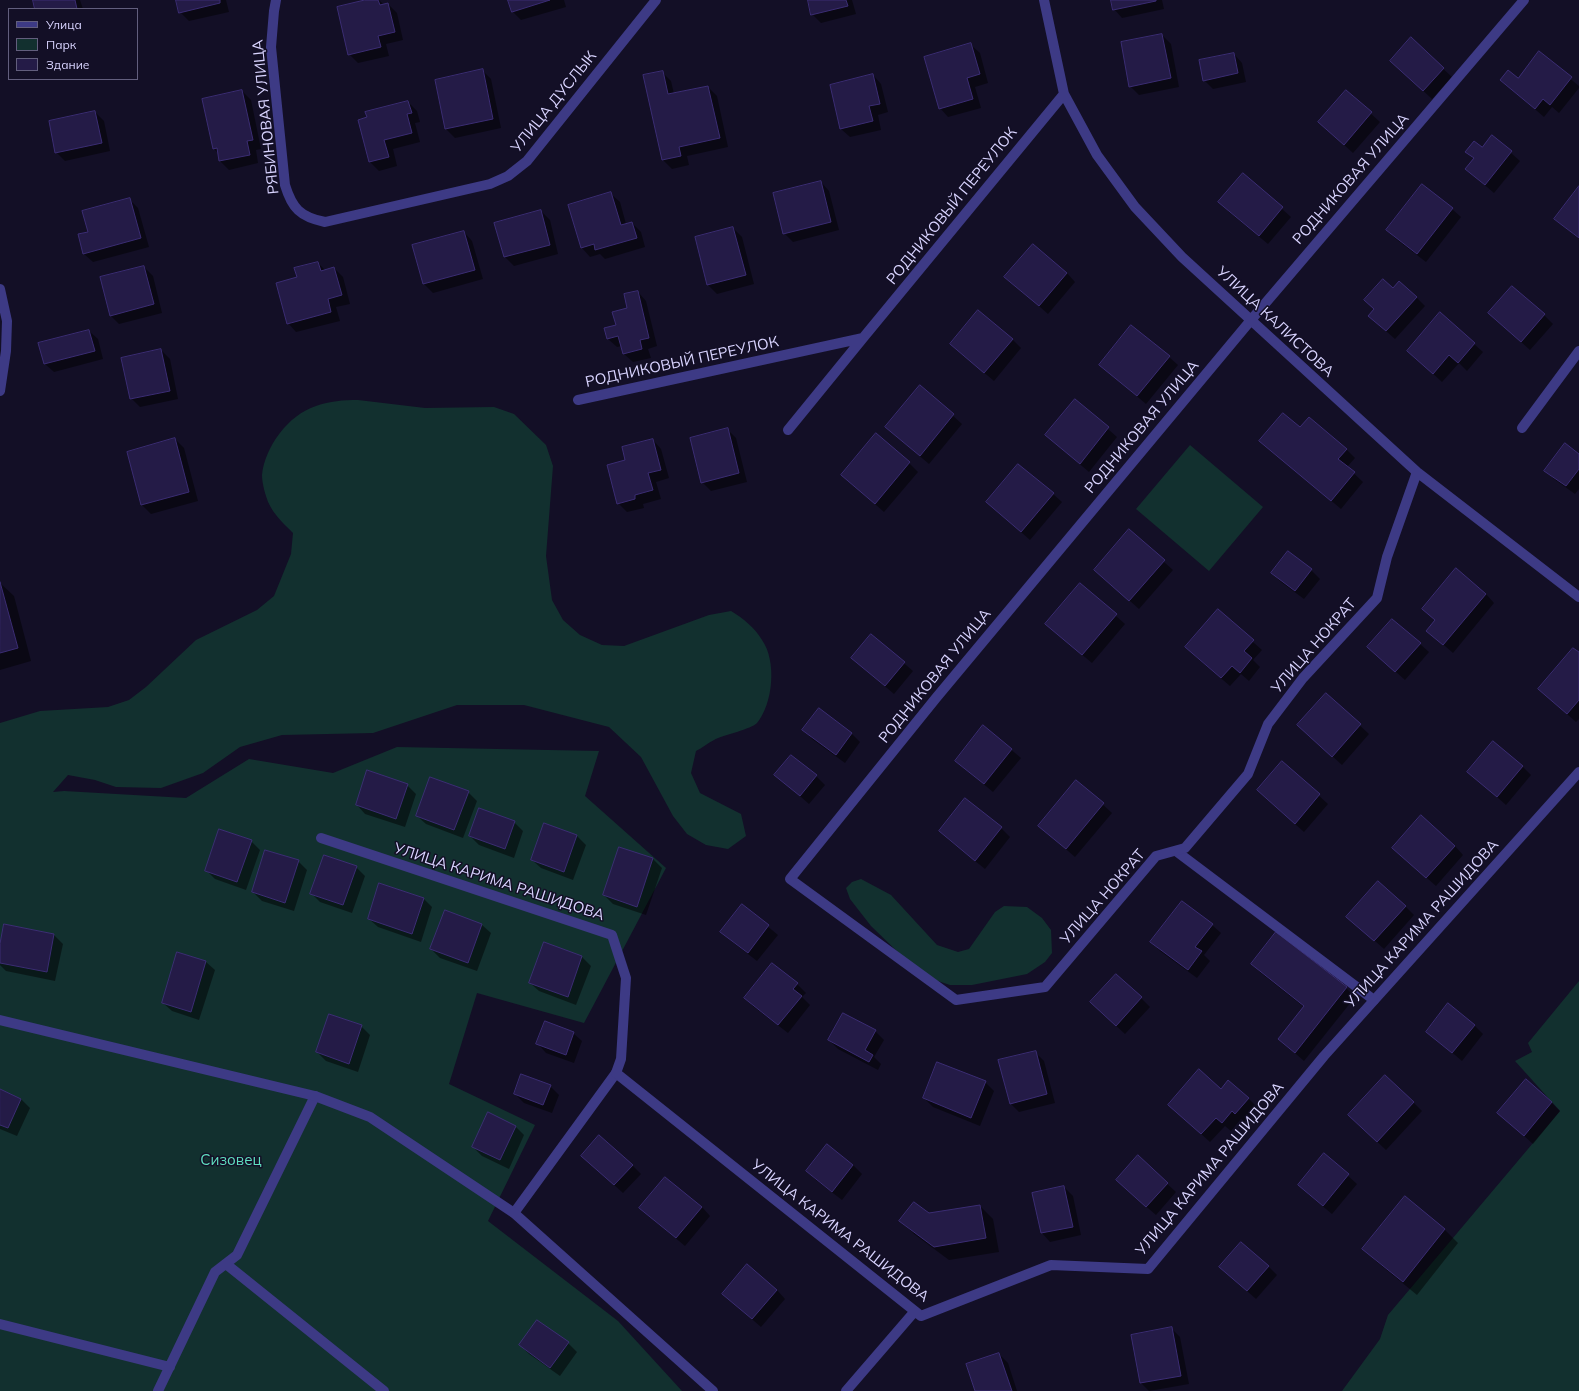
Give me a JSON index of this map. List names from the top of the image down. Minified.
{"streets":{"street":["УЛИЦА ДУСЛЫК","РЯБИНОВАЯ УЛИЦА","РОДНИКОВАЯ УЛИЦА","РОДНИКОВЫЙ ПЕРЕУЛОК","УЛИЦА КАЛИСТОВА","УЛИЦА НОКРАТ","УЛИЦА КАРИМА РАШИДОВА"]},"crossings":[["УЛИЦА ДУСЛЫК","РЯБИНОВАЯ УЛИЦА"],["РОДНИКОВАЯ УЛИЦА","УЛИЦА КАЛИСТОВА"],["РОДНИКОВАЯ УЛИЦА","УЛИЦА НОКРАТ"],["РОДНИКОВЫЙ ПЕРЕУЛОК","УЛИЦА КАЛИСТОВА"],["УЛИЦА КАЛИСТОВА","УЛИЦА НОКРАТ"]],"parks":["Сизовец"],"legend":["Улица","Парк","Здание"]}
